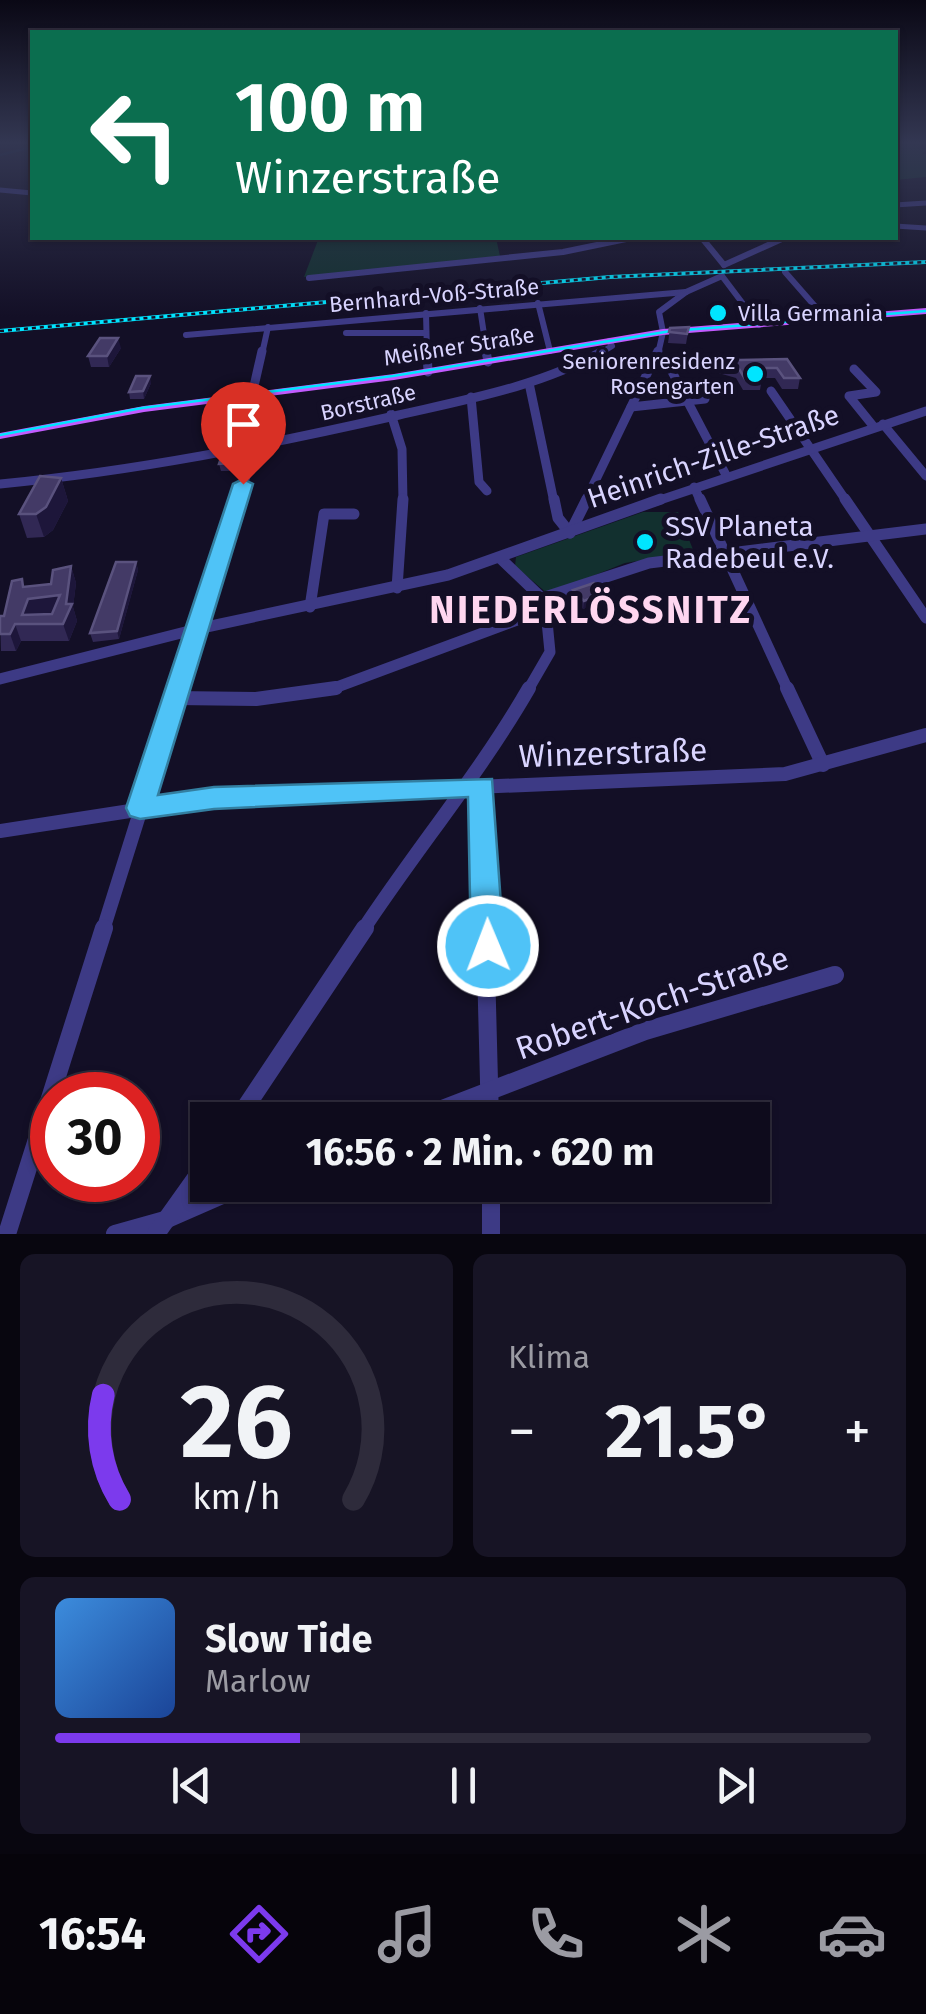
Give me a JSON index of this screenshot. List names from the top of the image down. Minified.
{"streets":{"main road":["Meißner Straße"],"street":["Bernhard-Voß-Straße","Borstraße","Heinrich-Zille-Straße","Winzerstraße","Robert-Koch-Straße"]},"crossings":[["Meißner Straße","Borstraße"]],"districts":["NIEDERLÖSSNITZ"],"places":["Villa Germania","Seniorenresidenz Rosengarten","SSV Planeta Radebeul e.V."],"page":{"turn":["100 m","Winzerstraße"],"limit":"30","trip":"16:56 · 2 Min. · 620 m","tile":"Klima","heat":["−","21.5°","+"],"song":["Slow Tide","Marlow"],"tabs":"16:54","gauge":["26","km/h"]}}
